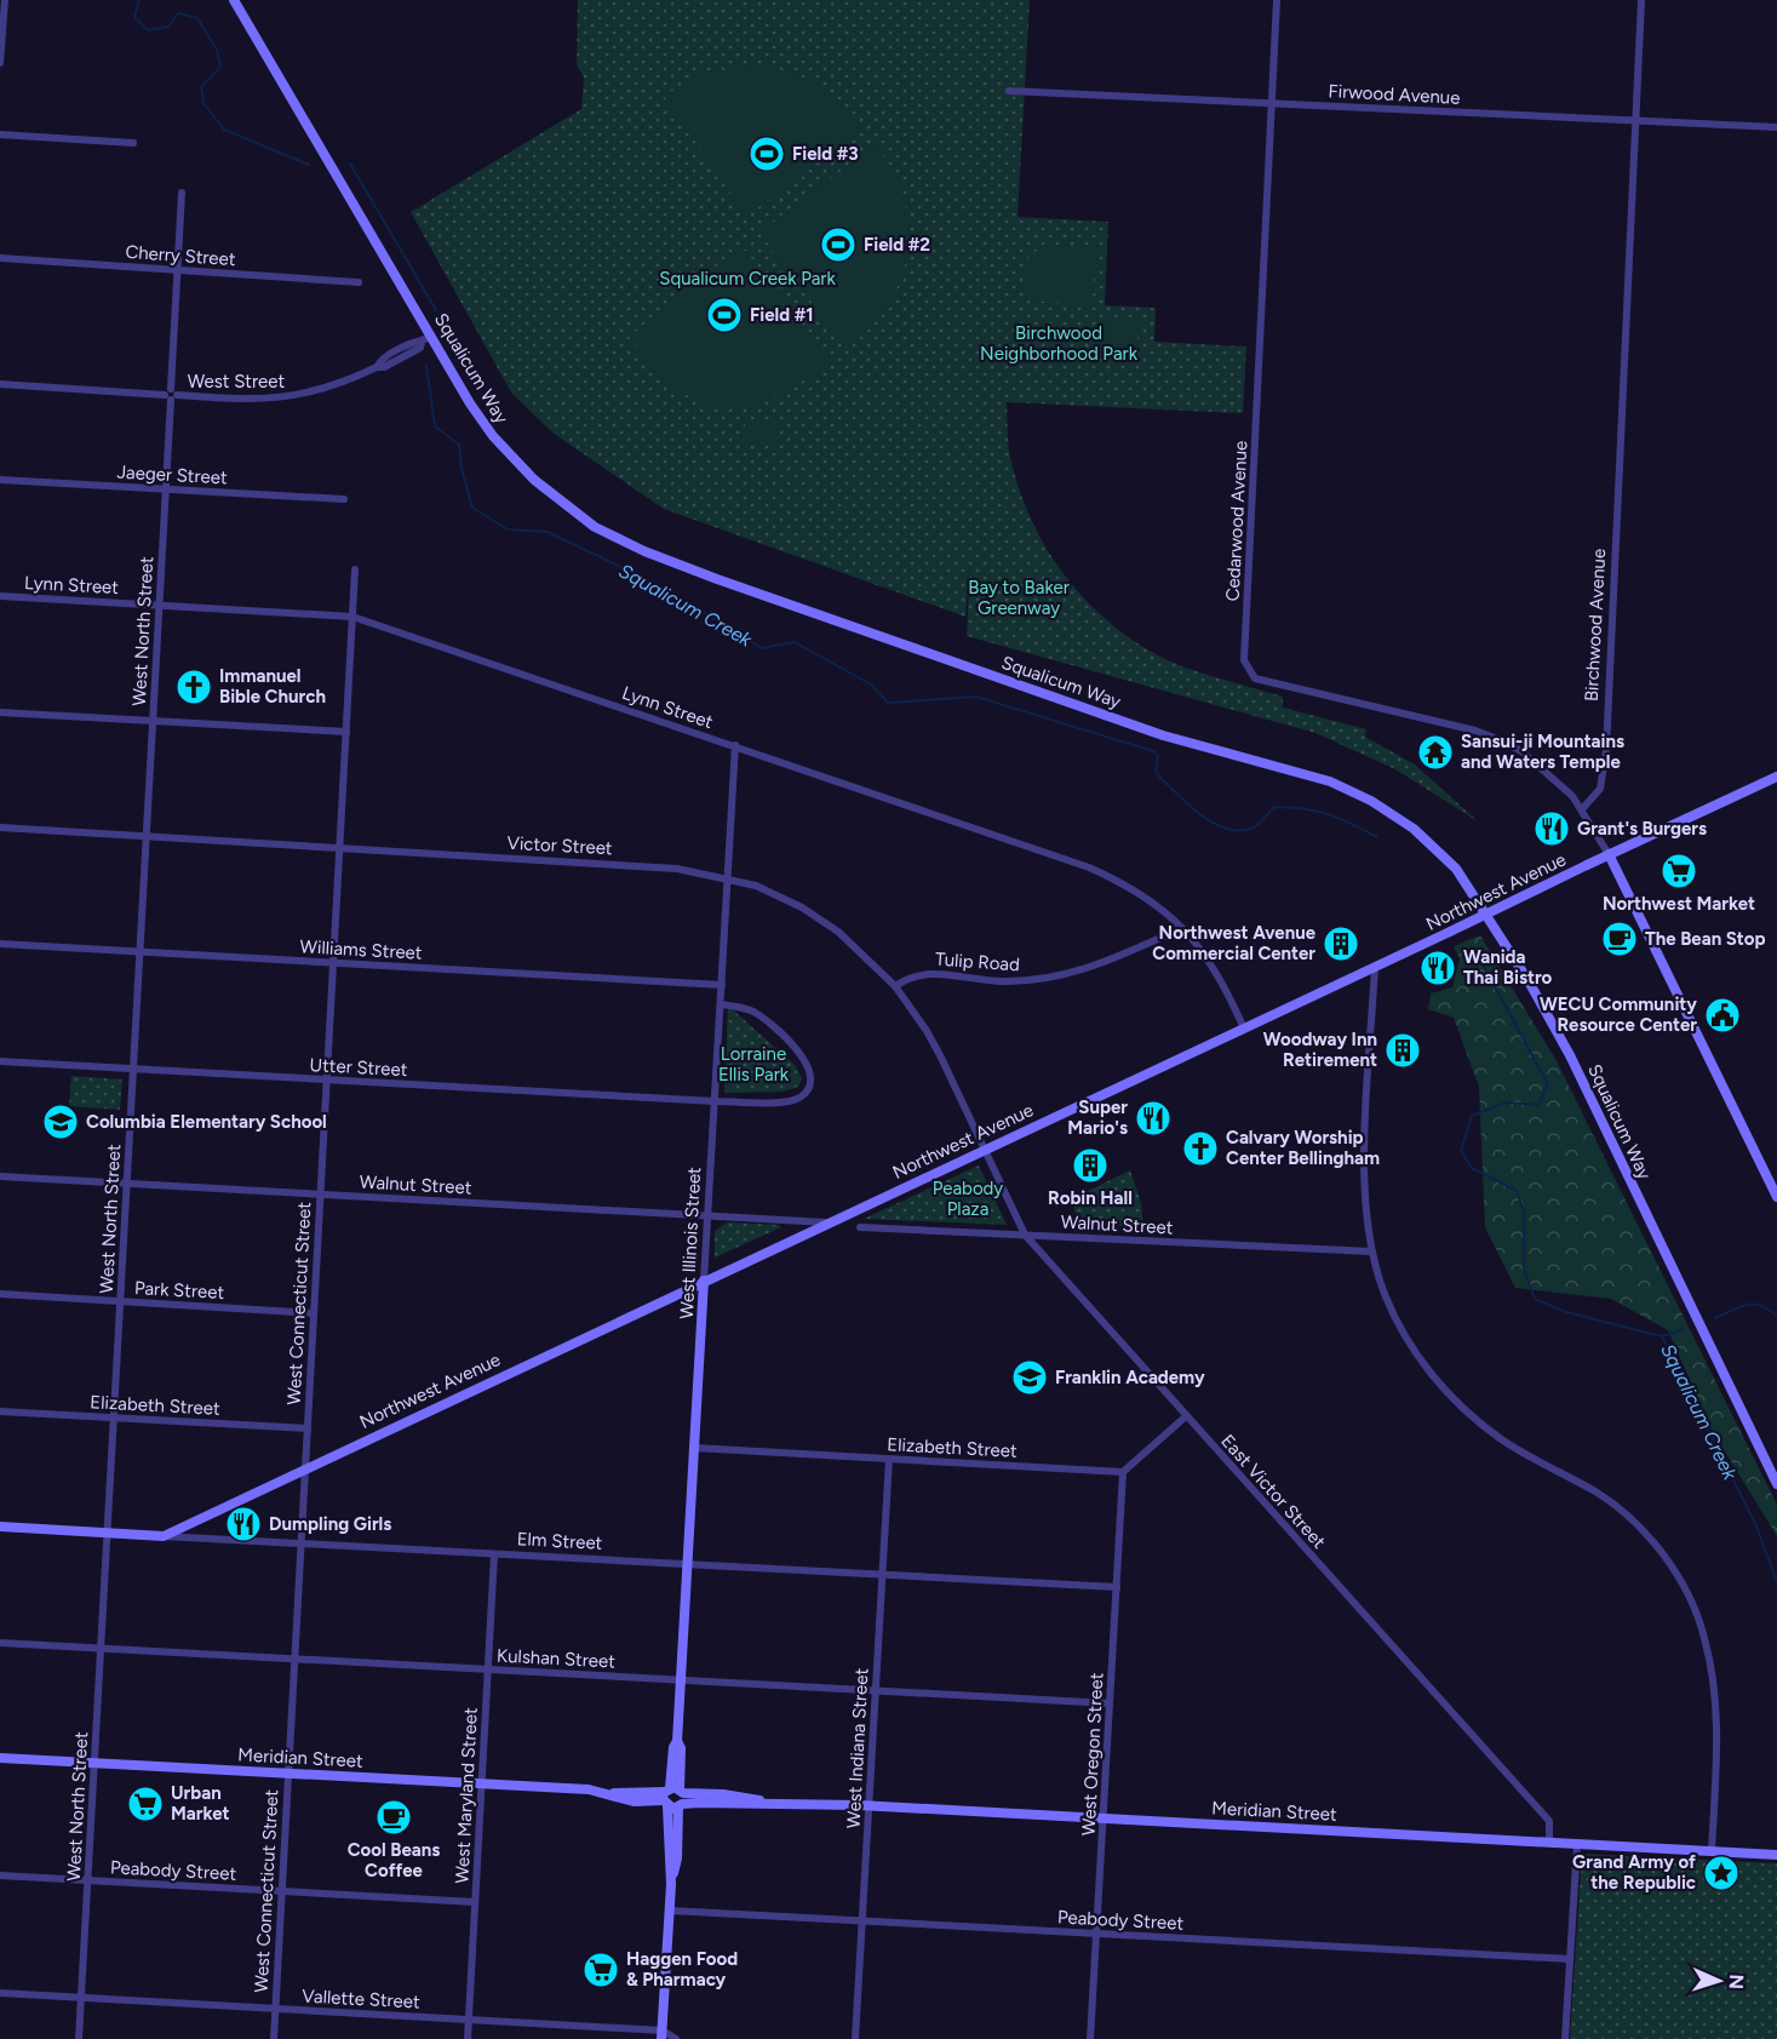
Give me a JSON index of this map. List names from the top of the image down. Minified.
{"streets":{"street":["Firwood Avenue","Cherry Street","Squalicum Way","West Street","Jaeger Street","Cedarwood Avenue","Lynn Street","Birchwood Avenue","West North Street","Victor Street","Northwest Avenue","Williams Street","Tulip Road","Utter Street","Walnut Street","West Illinois Street","Park Street","West Connecticut Street","Elizabeth Street","East Victor Street","Elm Street","Kulshan Street","West Indiana Street","West Oregon Street","Meridian Street","West Maryland Street","Peabody Street","Vallette Street"]},"crossings":[["Firwood Avenue","Cedarwood Avenue"],["Firwood Avenue","Birchwood Avenue"],["Cherry Street","West North Street"],["Squalicum Way","West Street"],["West Street","West North Street"],["Jaeger Street","West North Street"],["Cedarwood Avenue","Birchwood Avenue"],["Lynn Street","West North Street"],["Lynn Street","Northwest Avenue"],["Lynn Street","Tulip Road"],["Lynn Street","West Illinois Street"],["Lynn Street","West Connecticut Street"],["West North Street","Victor Street"],["West North Street","Williams Street"],["West North Street","Utter Street"],["West North Street","Walnut Street"],["West North Street","Park Street"],["West North Street","Elizabeth Street"],["West North Street","Elm Street"],["West North Street","Kulshan Street"],["West North Street","Meridian Street"],["West North Street","Peabody Street"],["West North Street","Vallette Street"],["Victor Street","Northwest Avenue"],["Victor Street","Tulip Road"],["Victor Street","West Illinois Street"],["Victor Street","West Connecticut Street"],["Victor Street","East Victor Street"],["Northwest Avenue","Walnut Street"],["Northwest Avenue","West Illinois Street"],["Northwest Avenue","West Connecticut Street"],["Northwest Avenue","East Victor Street"],["Northwest Avenue","Elm Street"],["Williams Street","West Illinois Street"],["Williams Street","West Connecticut Street"],["Utter Street","West Illinois Street"],["Utter Street","West Connecticut Street"],["Walnut Street","West Illinois Street"],["Walnut Street","West Connecticut Street"],["Walnut Street","East Victor Street"],["West Illinois Street","Elizabeth Street"],["West Illinois Street","Elm Street"],["West Illinois Street","Kulshan Street"],["West Illinois Street","Meridian Street"],["West Illinois Street","Peabody Street"],["West Illinois Street","Vallette Street"],["Park Street","West Connecticut Street"],["West Connecticut Street","Elizabeth Street"],["West Connecticut Street","Elm Street"],["West Connecticut Street","Kulshan Street"],["West Connecticut Street","Meridian Street"],["West Connecticut Street","Peabody Street"],["West Connecticut Street","Vallette Street"],["Elizabeth Street","West Indiana Street"],["Elizabeth Street","West Oregon Street"],["East Victor Street","Meridian Street"],["Elm Street","West Indiana Street"],["Elm Street","West Oregon Street"],["Elm Street","West Maryland Street"],["Kulshan Street","West Indiana Street"],["Kulshan Street","West Oregon Street"],["Kulshan Street","West Maryland Street"],["West Indiana Street","Meridian Street"],["West Indiana Street","Peabody Street"],["West Oregon Street","Meridian Street"],["West Oregon Street","Peabody Street"],["Meridian Street","West Maryland Street"],["West Maryland Street","Peabody Street"],["West Maryland Street","Vallette Street"]],"water":["Squalicum Creek"],"parks":["Squalicum Creek Park","Birchwood Neighborhood Park","Bay to Baker Greenway","Lorraine Ellis Park","Peabody Plaza"],"places":{"sports":["Field #3","Field #2","Field #1"],"church":["Immanuel Bible Church","Calvary Worship Center Bellingham"],"temple":["Sansui-ji Mountains and Waters Temple"],"restaurant":["Grant's Burgers","Wanida Thai Bistro","Super Mario's","Dumpling Girls"],"supermarket":["Northwest Market","Urban Market","Haggen Food & Pharmacy"],"cafe":["The Bean Stop","Cool Beans Coffee"],"building":["Northwest Avenue Commercial Center","Woodway Inn Retirement","Robin Hall"],"public building":["WECU Community Resource Center"],"school or university":["Columbia Elementary School","Franklin Academy"],"place":["Grand Army of the Republic"]},"north":"right"}
